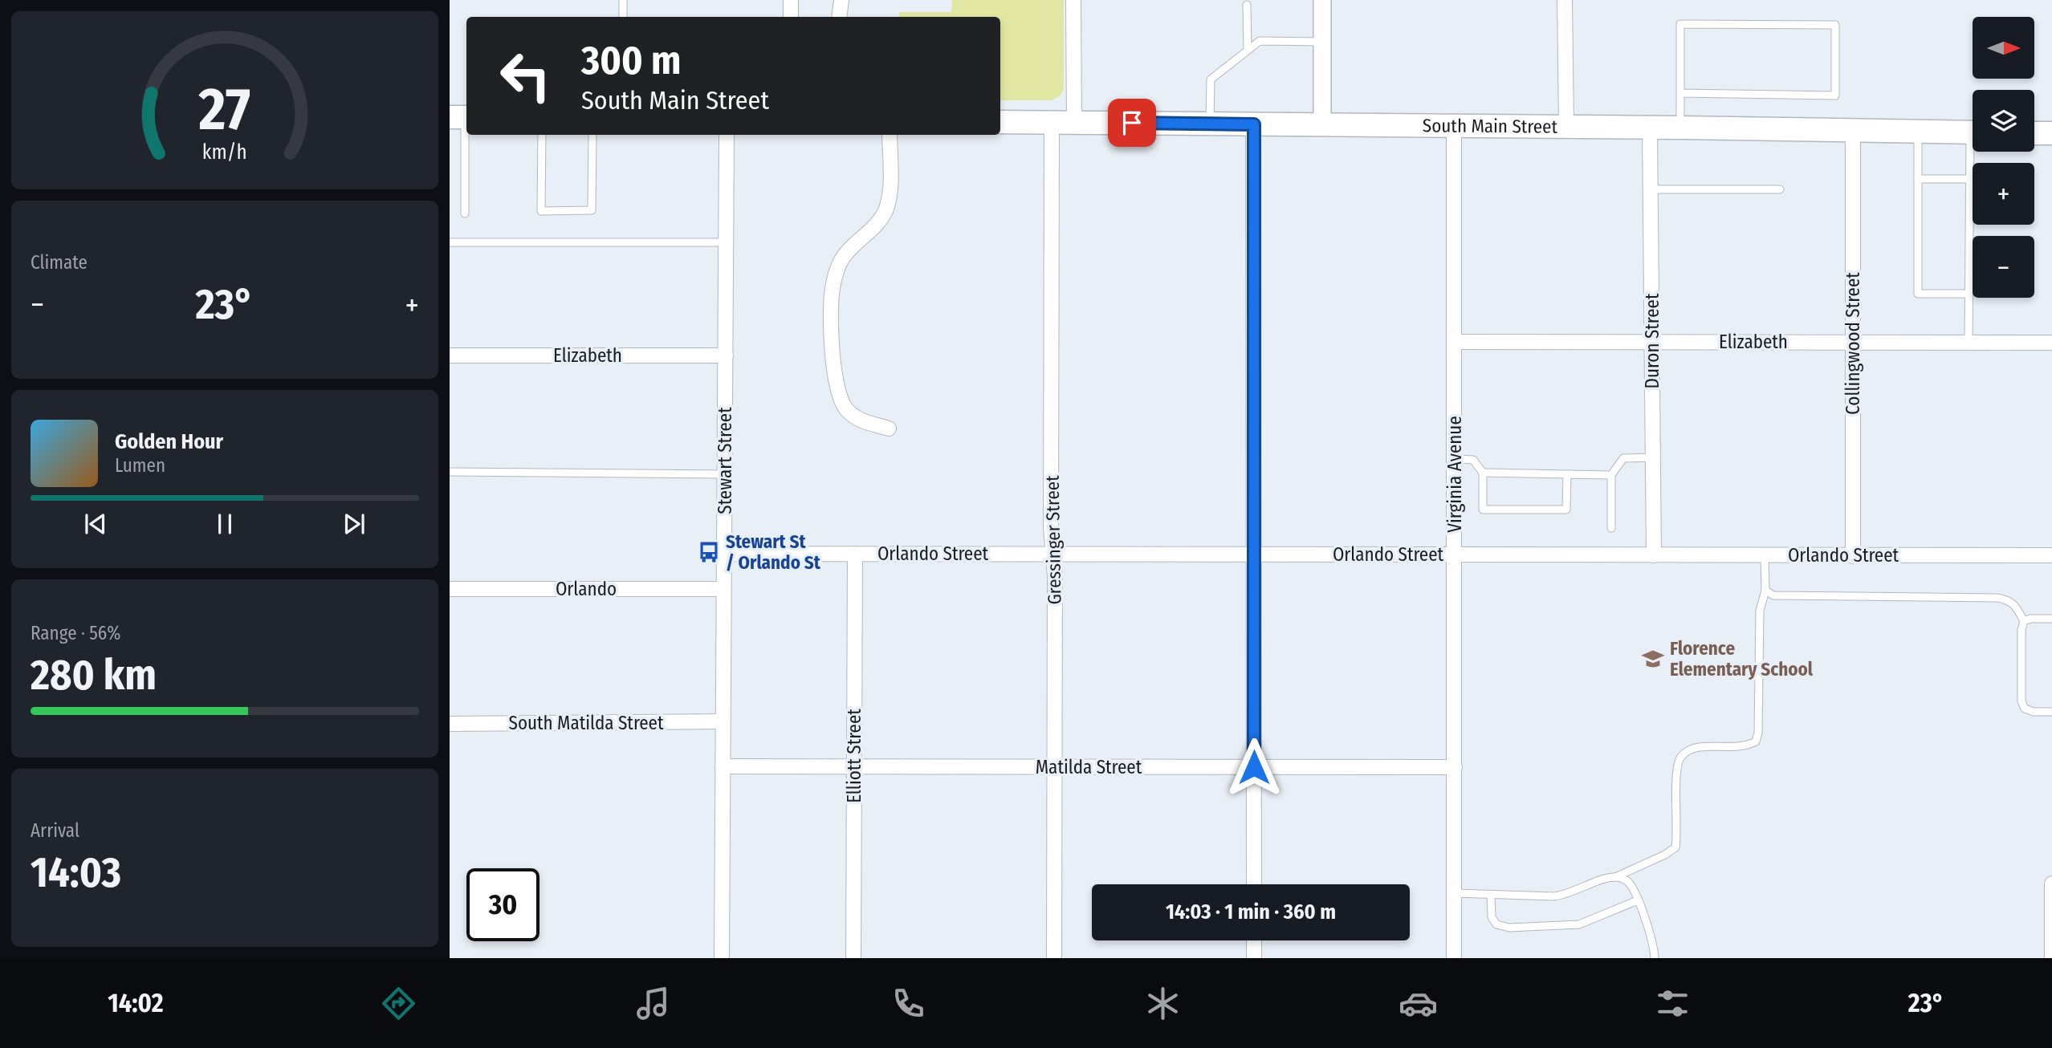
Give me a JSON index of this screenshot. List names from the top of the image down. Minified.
{"streets":{"main road":["South Main Street"],"street":["Duron Street","Elizabeth","Collingwood Street","Stewart Street","Virginia Avenue","Gressinger Street","Orlando Street","Orlando","South Matilda Street","Elliott Street","Matilda Street"]},"crossings":[["South Main Street","Duron Street"],["South Main Street","Collingwood Street"],["South Main Street","Virginia Avenue"],["South Main Street","Gressinger Street"],["Duron Street","Elizabeth"],["Duron Street","Orlando Street"],["Elizabeth","Collingwood Street"],["Elizabeth","Stewart Street"],["Elizabeth","Virginia Avenue"],["Collingwood Street","Orlando Street"],["Stewart Street","Orlando Street"],["Stewart Street","Orlando"],["Stewart Street","South Matilda Street"],["Stewart Street","Matilda Street"],["Virginia Avenue","Orlando Street"],["Virginia Avenue","Matilda Street"],["Gressinger Street","Orlando Street"],["Gressinger Street","Matilda Street"],["Orlando Street","Elliott Street"],["Elliott Street","Matilda Street"]],"places":{"bus stop":["Stewart St / Orlando St"],"school or university":["Florence Elementary School"]},"north":"right","page":{"map_buttons":["+","−"],"turn":["300 m","South Main Street"],"tile":["Climate",["Range · 56%","280 km"],["Arrival","14:03"]],"heat":["−","23°","+"],"song":["Golden Hour","Lumen"],"limit":"30","trip":"14:03 · 1 min · 360 m","tabs":["14:02","23°"],"gauge":["27","km/h"]}}
